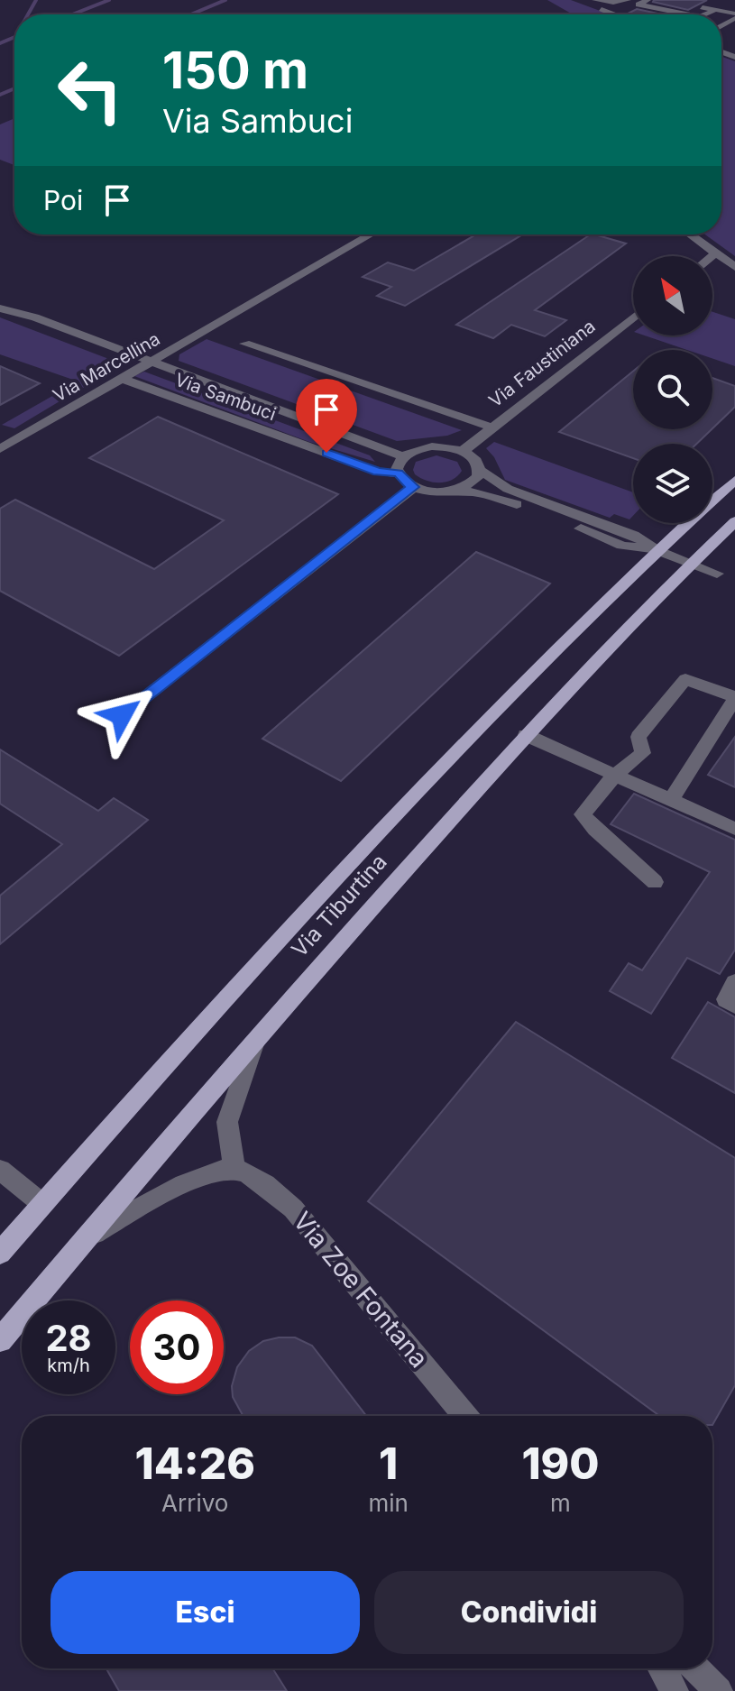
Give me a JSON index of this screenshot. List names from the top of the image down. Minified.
{"streets":{"main road":["Via Tiburtina"],"street":["Via Faustiniana","Via Marcellina","Via Sambuci","Via Zoe Fontana"]},"crossings":[["Via Marcellina","Via Sambuci"]],"north":"top left","page":{"turn":["150 m","Via Sambuci"],"then":"Poi","speed":"28 km/h","limit":"30","eta":["14:26","Arrivo","1","min","190","m"],"buttons":["Esci","Condividi"]}}
